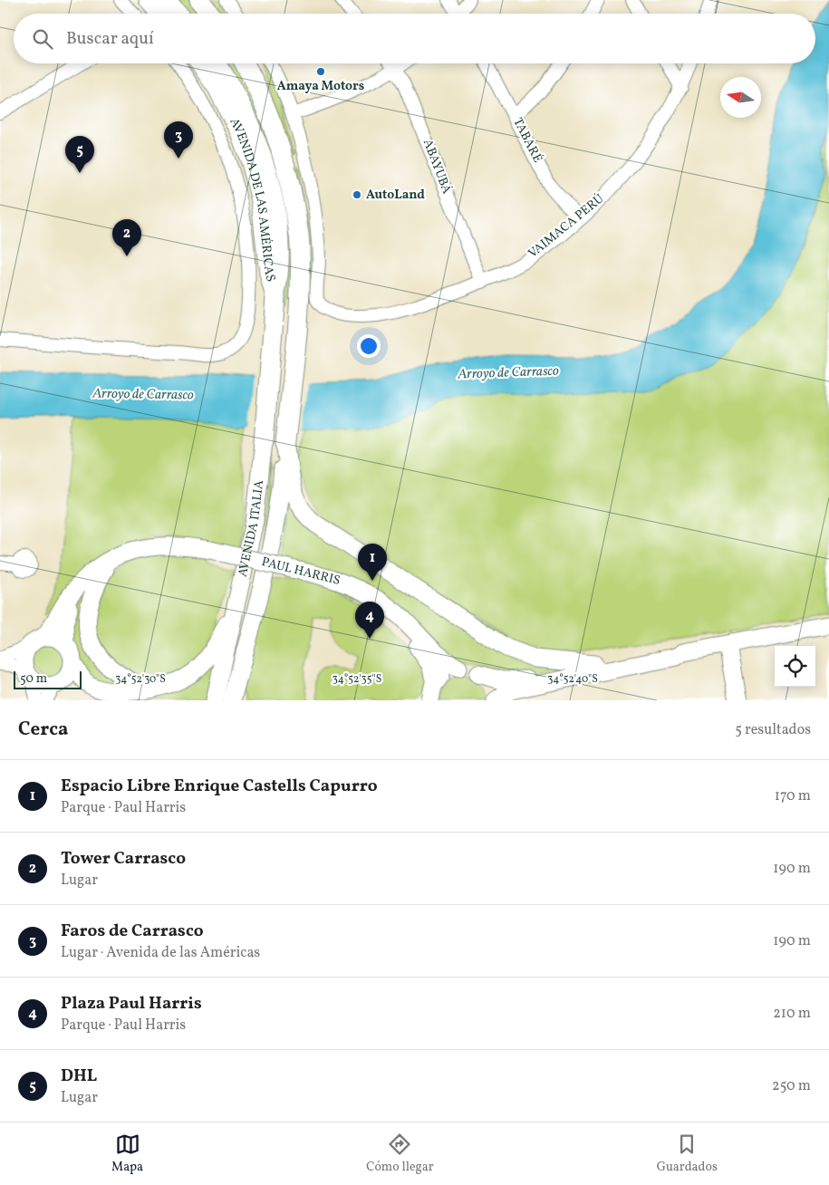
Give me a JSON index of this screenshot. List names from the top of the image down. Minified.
{"streets":{"highway":["AVENIDA DE LAS AMÉRICAS","AVENIDA ITALIA"],"main road":["PAUL HARRIS"],"street":["TABARÉ","ABAYUBÁ","VAIMACA PERÚ"]},"crossings":[["TABARÉ","VAIMACA PERÚ"],["ABAYUBÁ","VAIMACA PERÚ"],["AVENIDA DE LAS AMÉRICAS","AVENIDA ITALIA"]],"water":["Arroyo de Carrasco"],"places":["Amaya Motors","AutoLand"],"scale_bar":"50 m","north":"left","page":{"search":"Buscar aquí","pins":["3","5","2","1","4"],"scale":"50 m","heading":["Cerca","5 resultados"],"list":[{"mark":"1","name":"Espacio Libre Enrique Castells Capurro","note":"Parque · Paul Harris","value":"170 m"},{"mark":"2","name":"Tower Carrasco","note":"Lugar","value":"190 m"},{"mark":"3","name":"Faros de Carrasco","note":"Lugar · Avenida de las Américas","value":"190 m"},{"mark":"4","name":"Plaza Paul Harris","note":"Parque · Paul Harris","value":"210 m"},{"mark":"5","name":"DHL","note":"Lugar","value":"250 m"}],"nav":["Mapa","Cómo llegar","Guardados"]},"coordinates":["34°52'30\"S","34°52'35\"S","34°52'40\"S"]}
